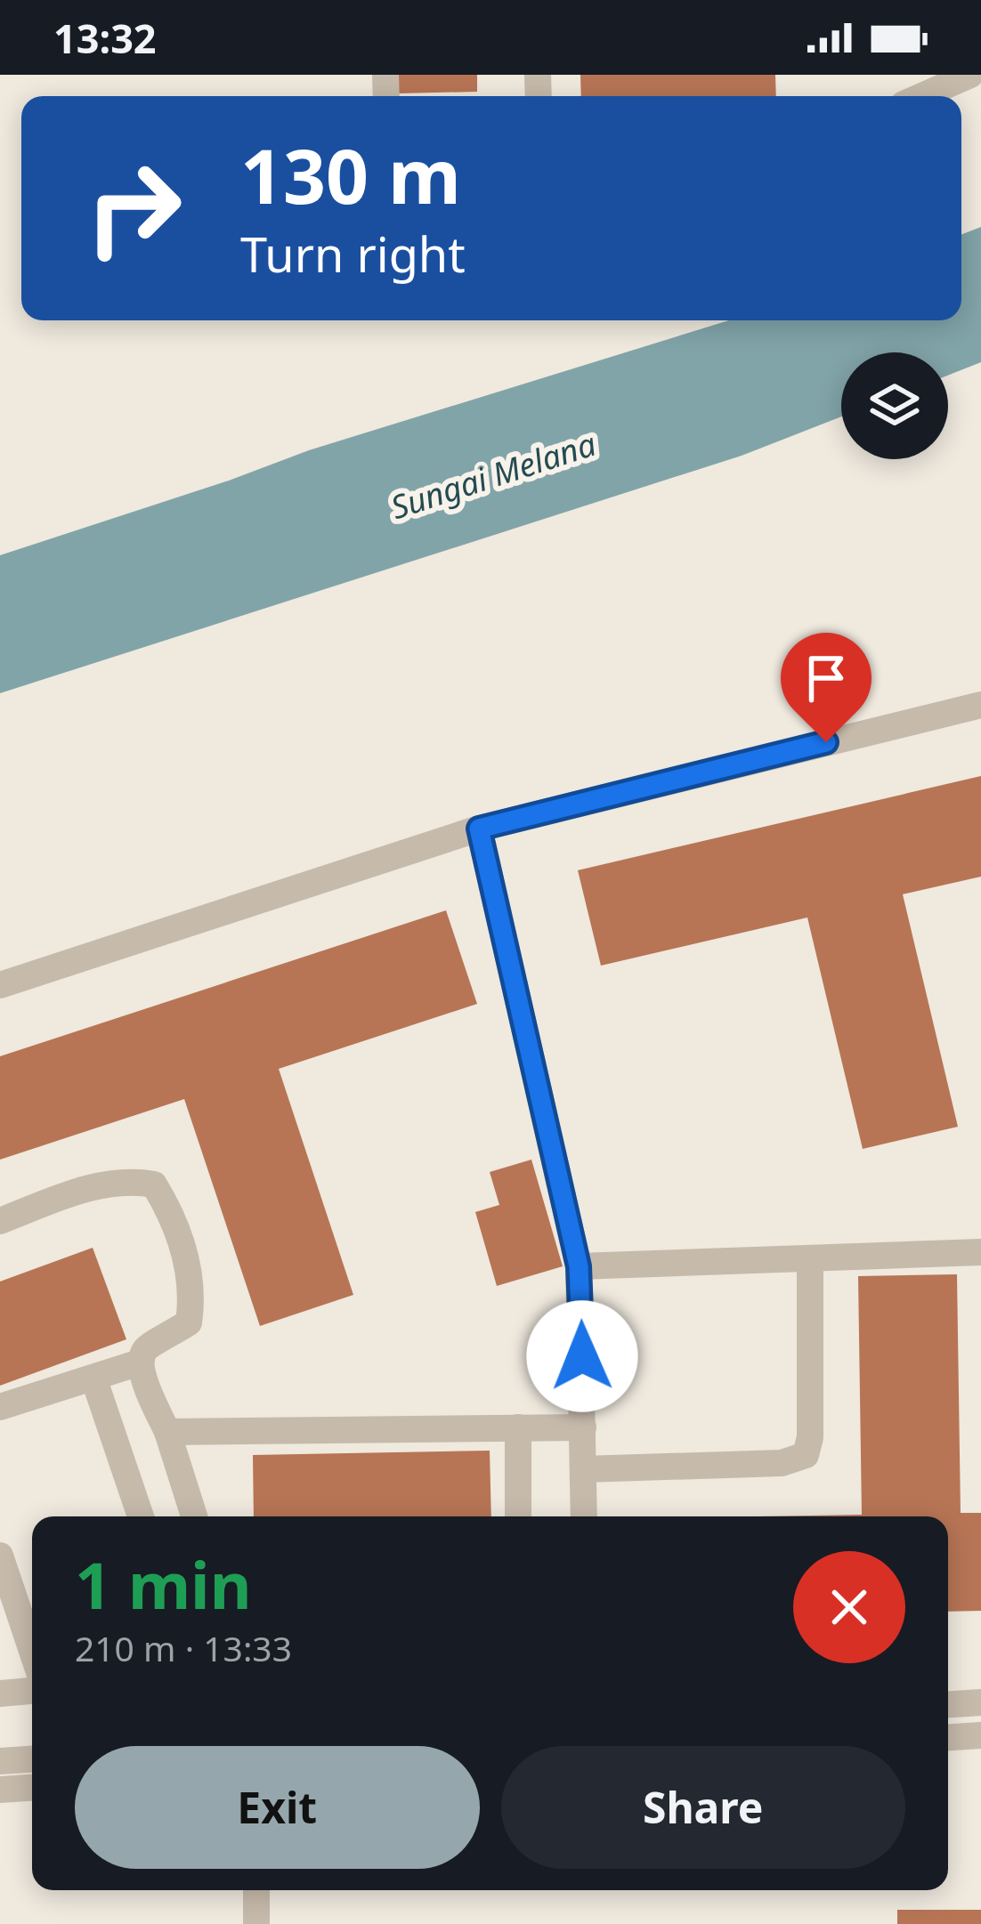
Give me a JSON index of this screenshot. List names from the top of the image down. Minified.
{"water":["Sungai Melana"],"page":{"status":"13:32","turn":["130 m","Turn right"],"heading":["1 min","210 m · 13:33"],"buttons":["Exit","Share"]}}
